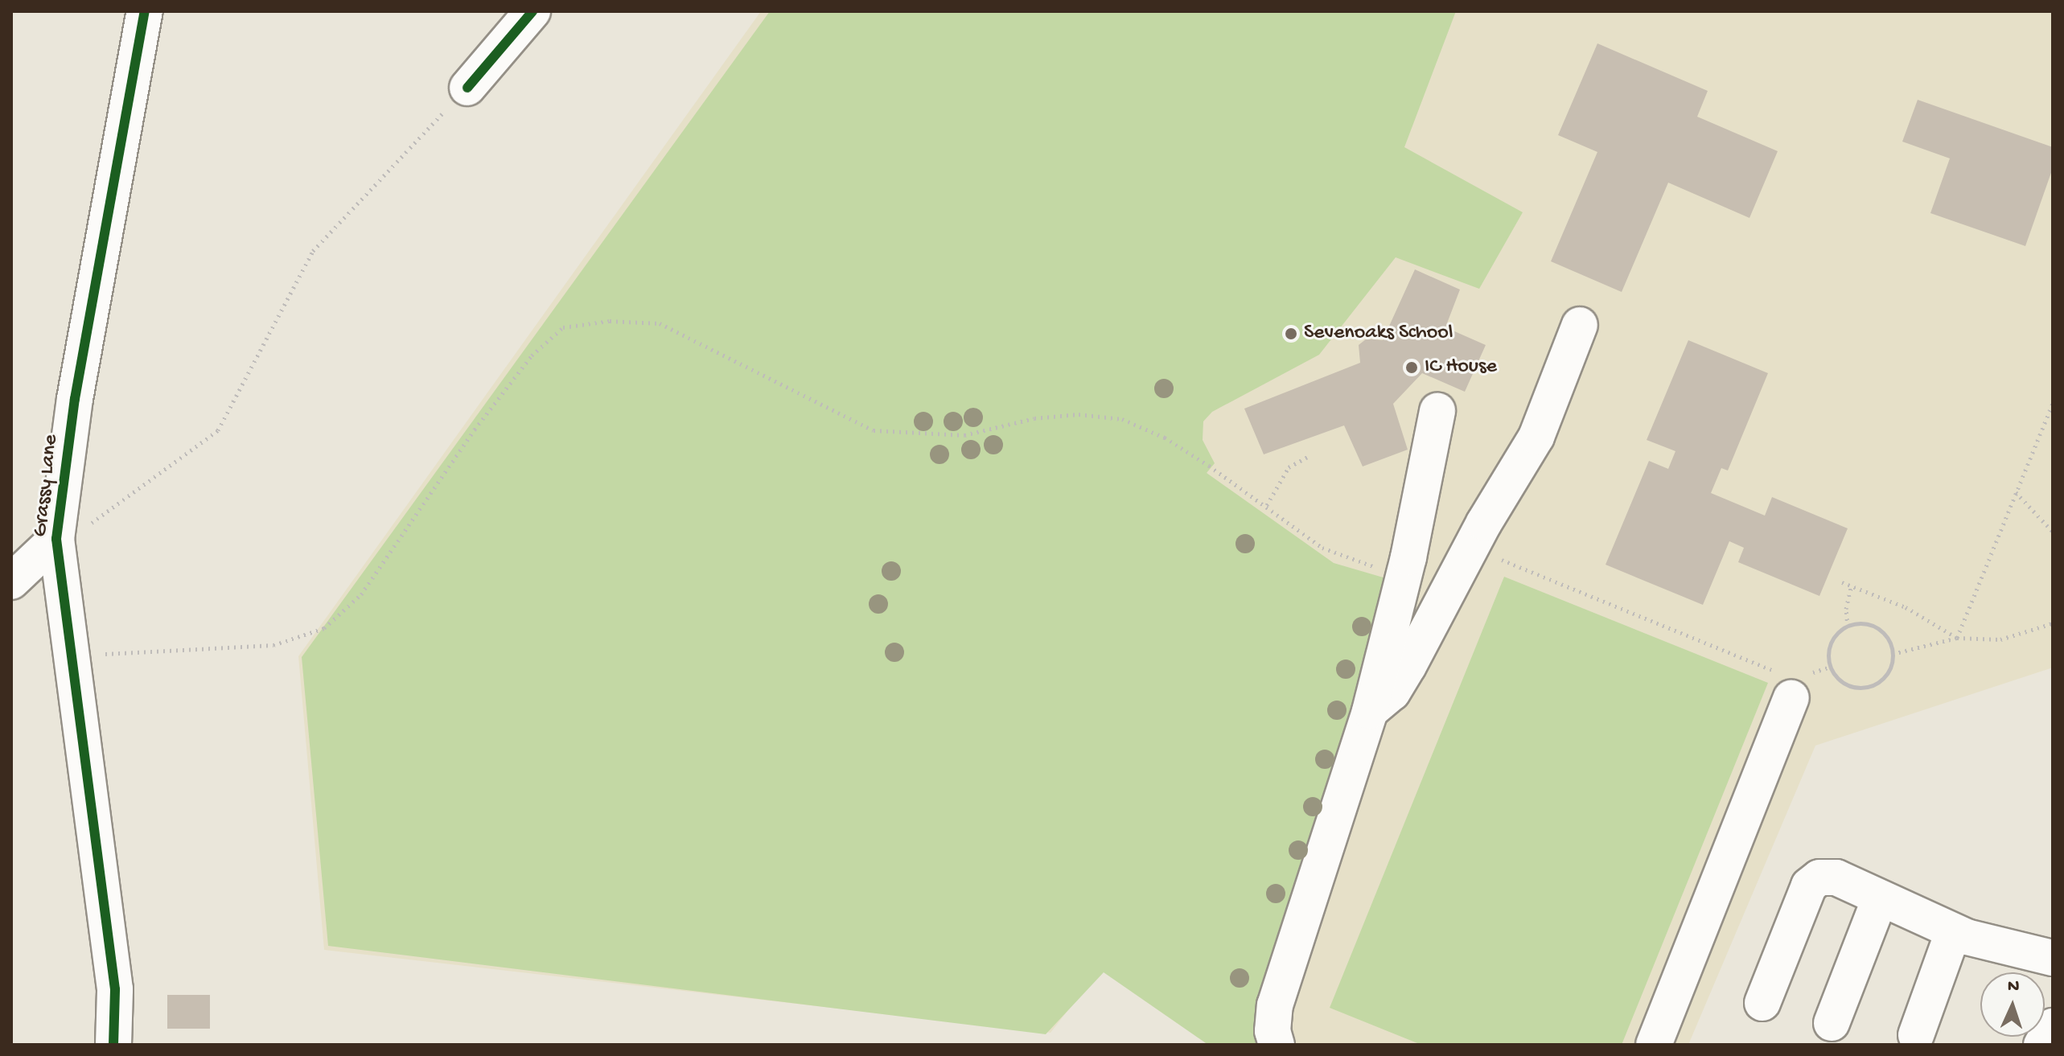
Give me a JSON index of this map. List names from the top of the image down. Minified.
{"streets":{"street":["Grassy Lane"]},"places":["Sevenoaks School","IC House"],"north":"top"}
